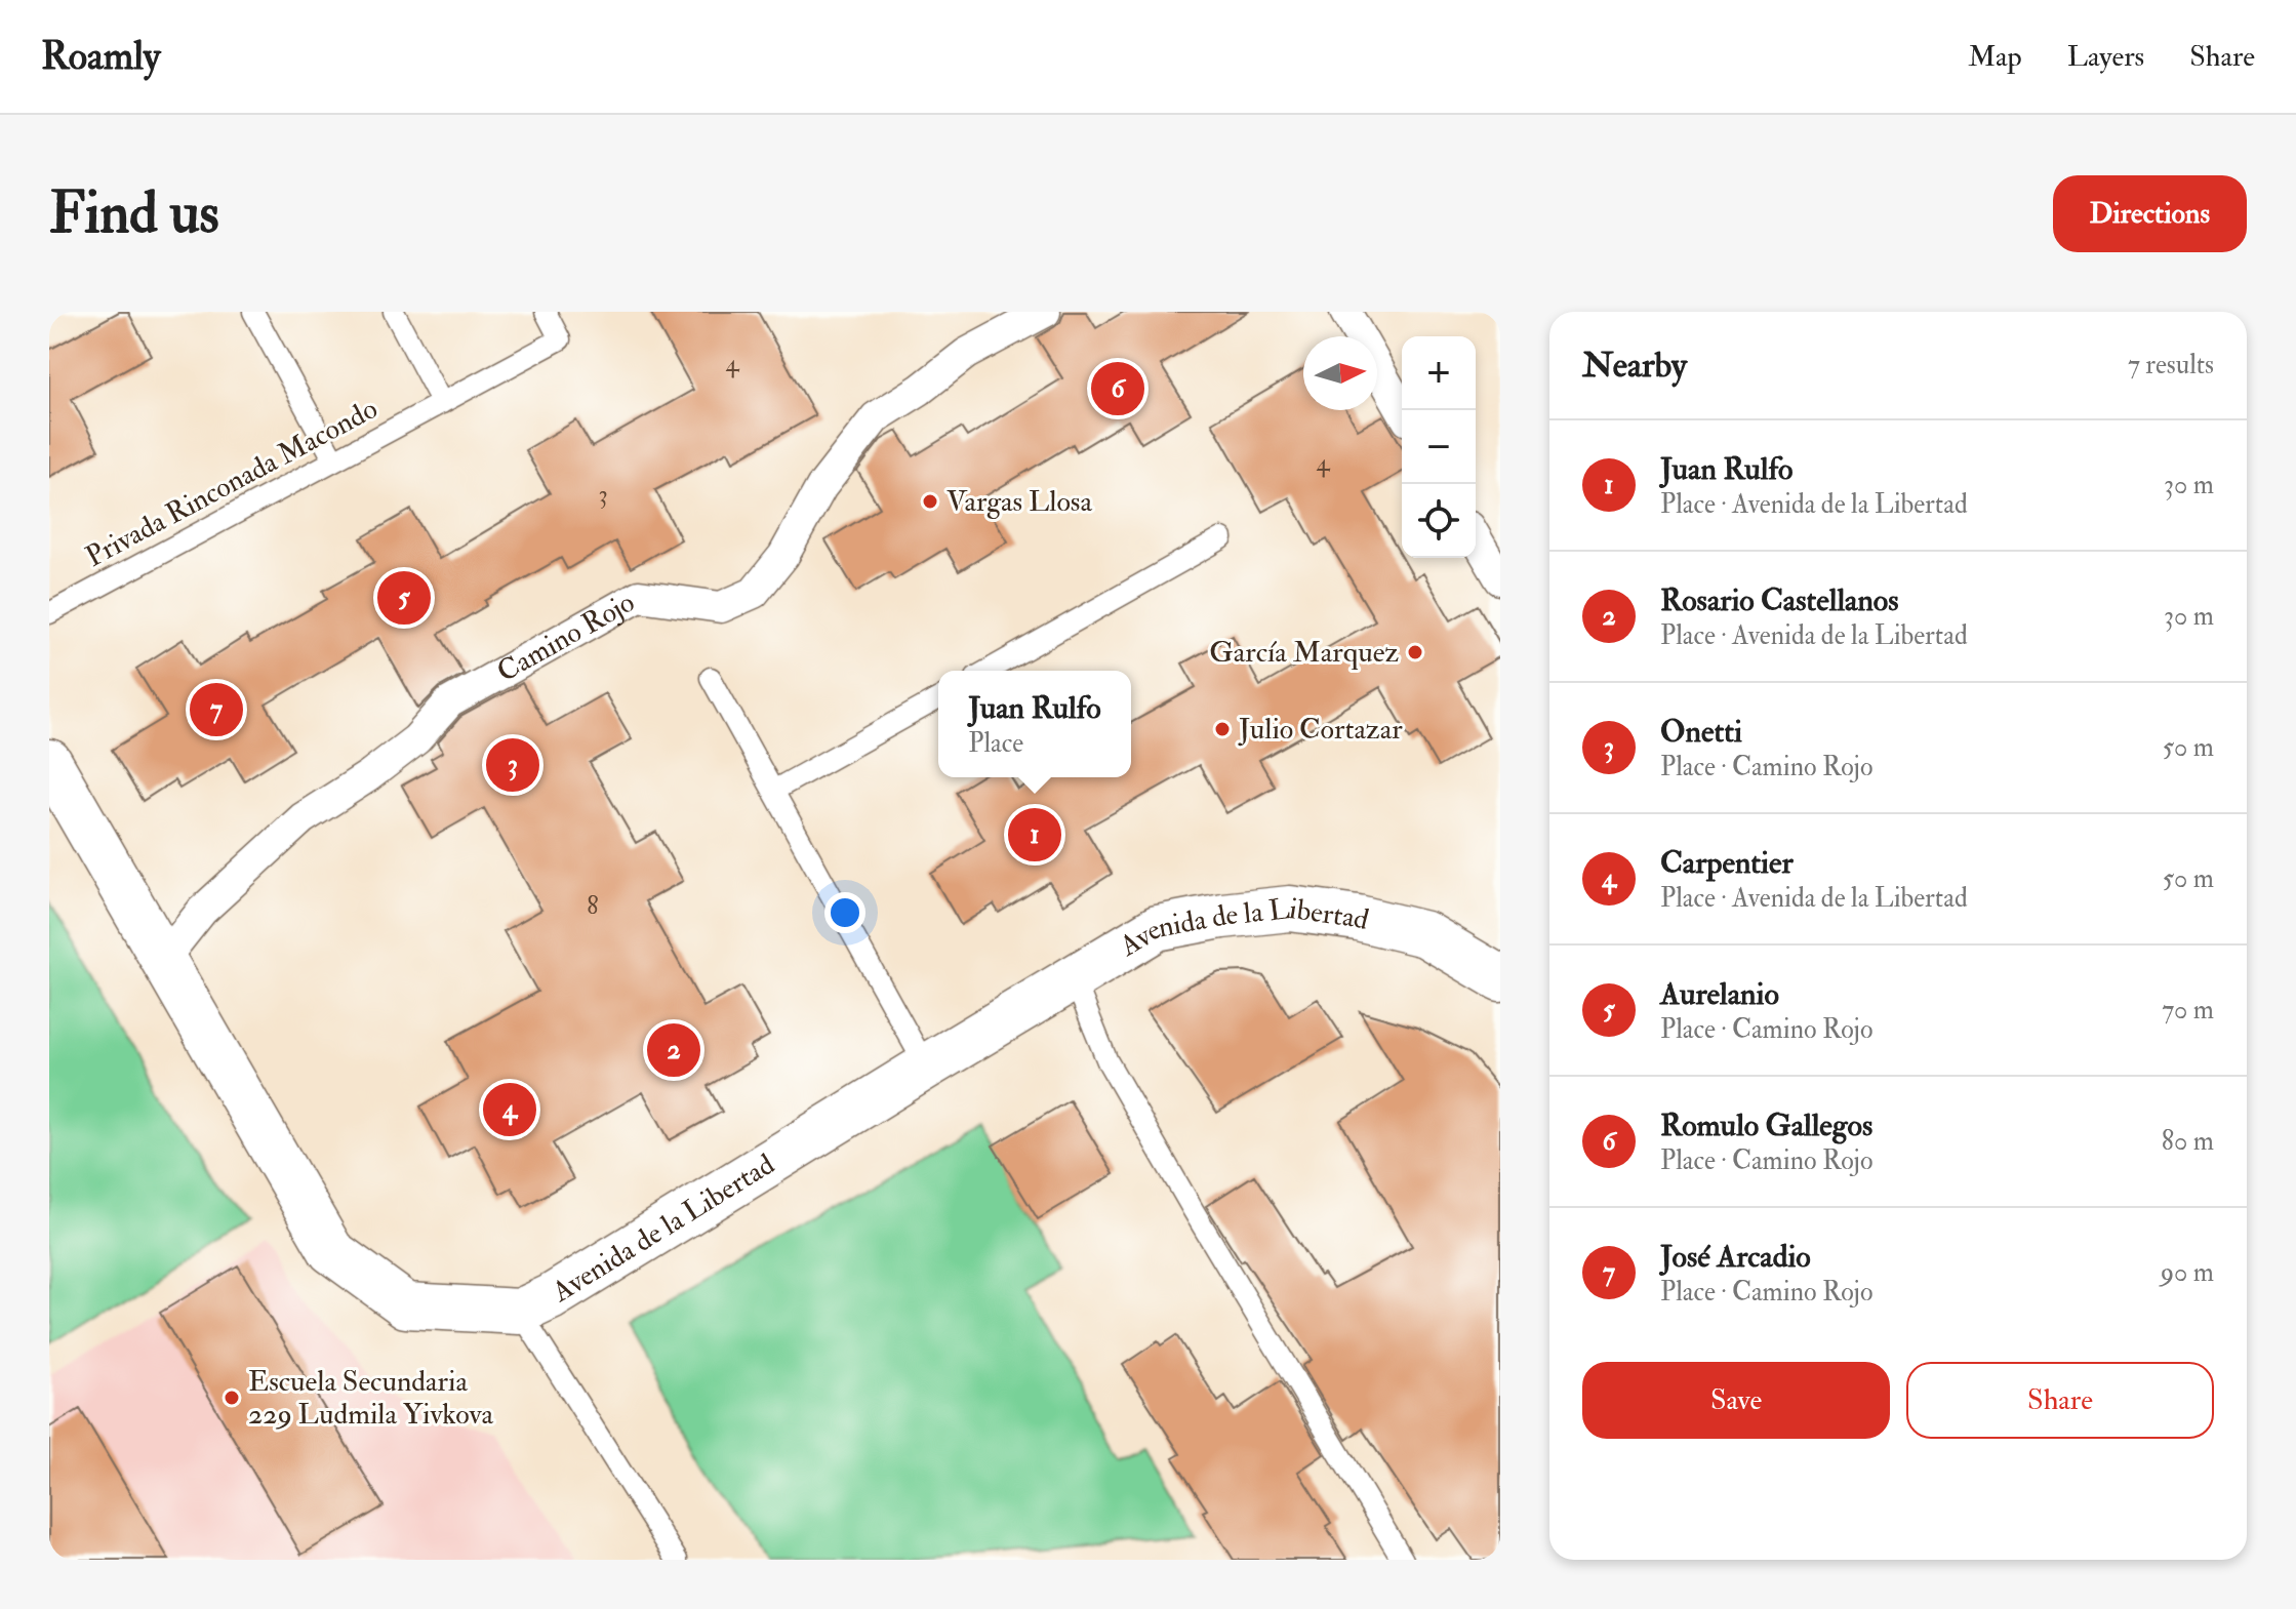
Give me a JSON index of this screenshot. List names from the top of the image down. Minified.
{"streets":{"street":["Camino Rojo","Avenida de la Libertad"],"lane":["Privada Rinconada Macondo"]},"crossings":[["Camino Rojo","Avenida de la Libertad"]],"places":["Vargas Llosa","García Marquez","Julio Cortazar","Escuela Secundaria 229 Ludmila Yivkova"],"house_numbers":["4","4","3","8"],"north":"right","page":{"header":"Roamly","nav":["Map","Layers","Share"],"buttons":["Directions",["Save","Share"]],"title":"Find us","heading":["Nearby","7 results"],"map_buttons":["+","−"],"pins":["6","5","7","3","1","2","4"],"list":[{"mark":"1","name":"Juan Rulfo","note":"Place · Avenida de la Libertad","value":"30 m"},{"mark":"2","name":"Rosario Castellanos","note":"Place · Avenida de la Libertad","value":"30 m"},{"mark":"3","name":"Onetti","note":"Place · Camino Rojo","value":"50 m"},{"mark":"4","name":"Carpentier","note":"Place · Avenida de la Libertad","value":"50 m"},{"mark":"5","name":"Aurelanio","note":"Place · Camino Rojo","value":"70 m"},{"mark":"6","name":"Romulo Gallegos","note":"Place · Camino Rojo","value":"80 m"},{"mark":"7","name":"José Arcadio","note":"Place · Camino Rojo","value":"90 m"}],"popup":["Juan Rulfo","Place"]}}
